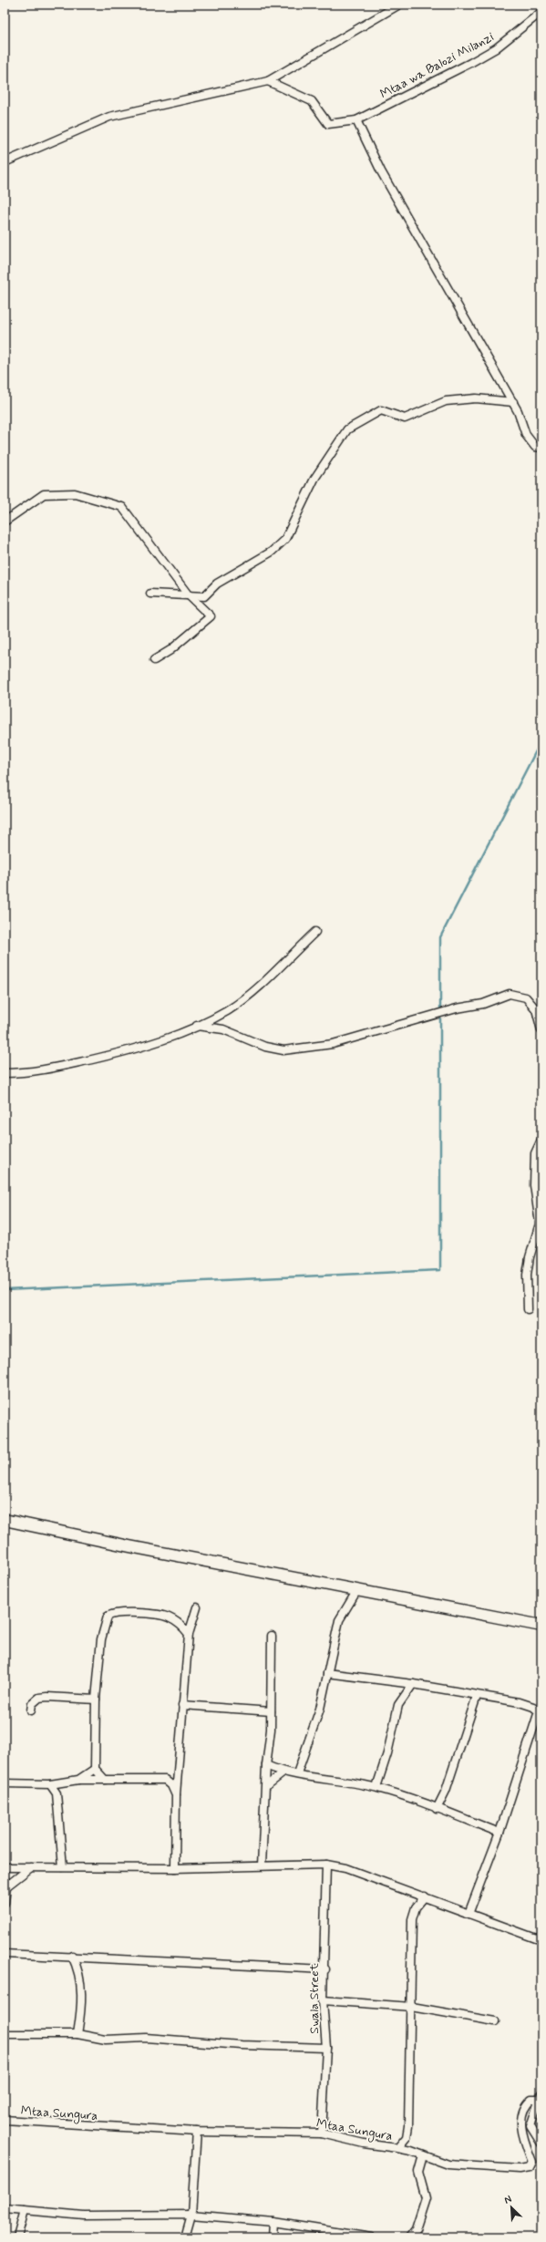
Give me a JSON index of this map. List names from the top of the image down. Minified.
{"streets":{"street":["Mtaa wa Balozi Milanzi","Swala Street","Mtaa Sungura"]},"crossings":[["Swala Street","Mtaa Sungura"]],"north":"top left"}
